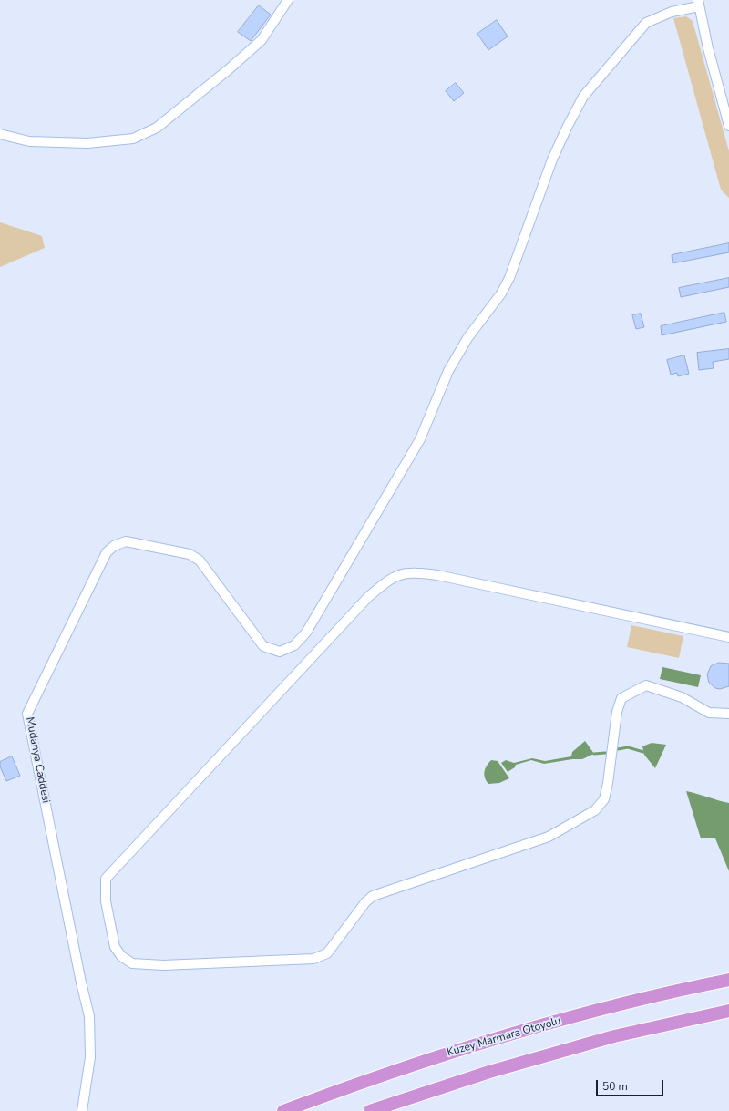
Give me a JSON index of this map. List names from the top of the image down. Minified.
{"streets":{"highway":["Kuzey Marmara Otoyolu"],"street":["Mudanya Caddesi"]},"scale_bar":"50 m"}
